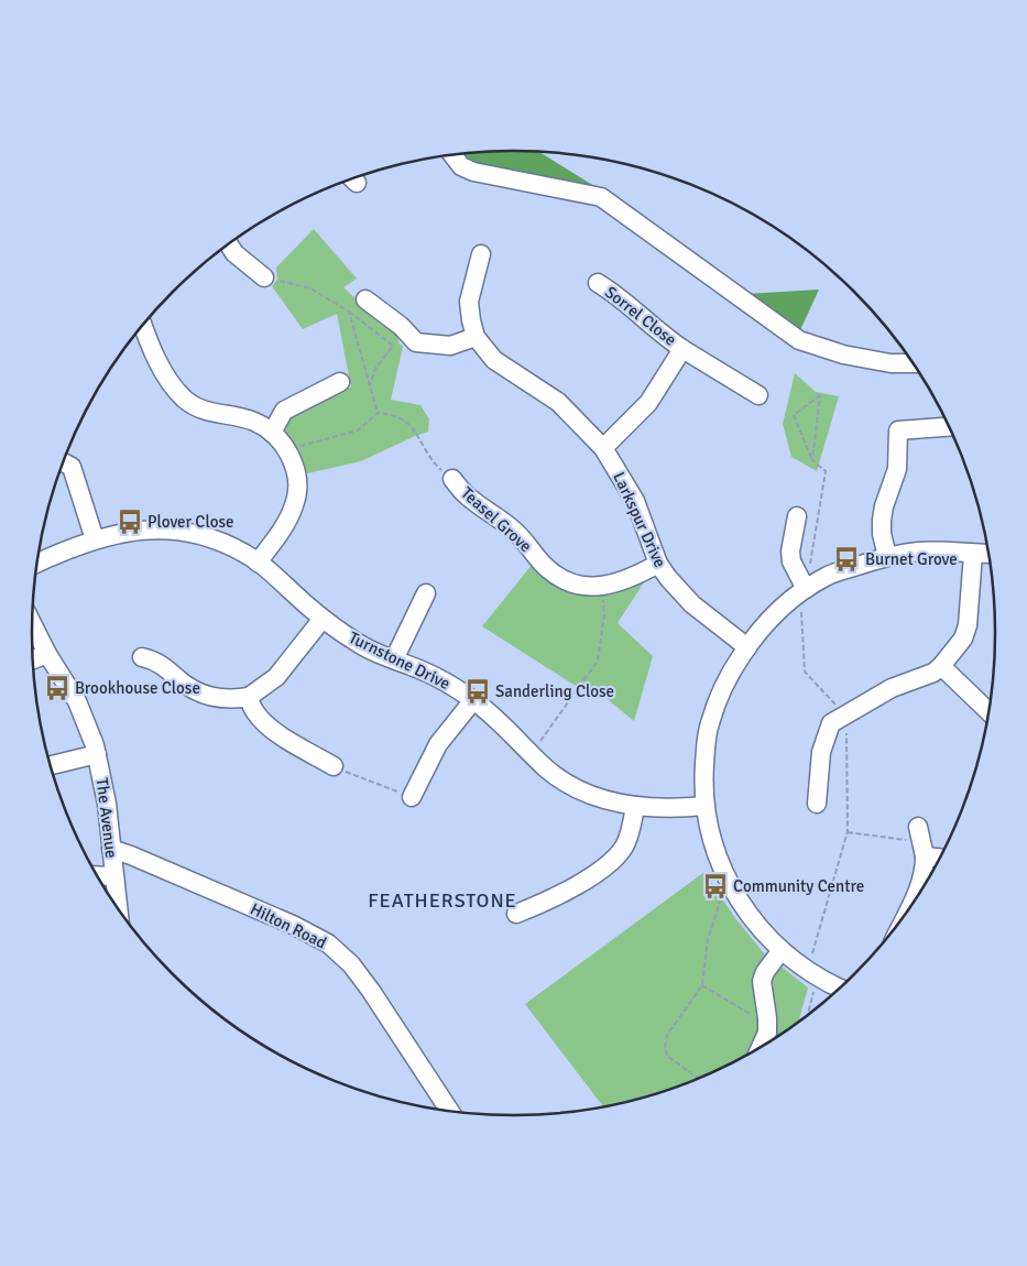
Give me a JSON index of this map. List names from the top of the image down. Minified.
{"streets":{"street":["Sorrel Close","Teasel Grove","Larkspur Drive","Turnstone Drive","The Avenue","Hilton Road"]},"crossings":[["Sorrel Close","Larkspur Drive"],["Teasel Grove","Larkspur Drive"],["The Avenue","Hilton Road"]],"districts":["FEATHERSTONE"],"places":{"bus stop":["Plover Close","Burnet Grove","Brookhouse Close","Sanderling Close","Community Centre"]}}
